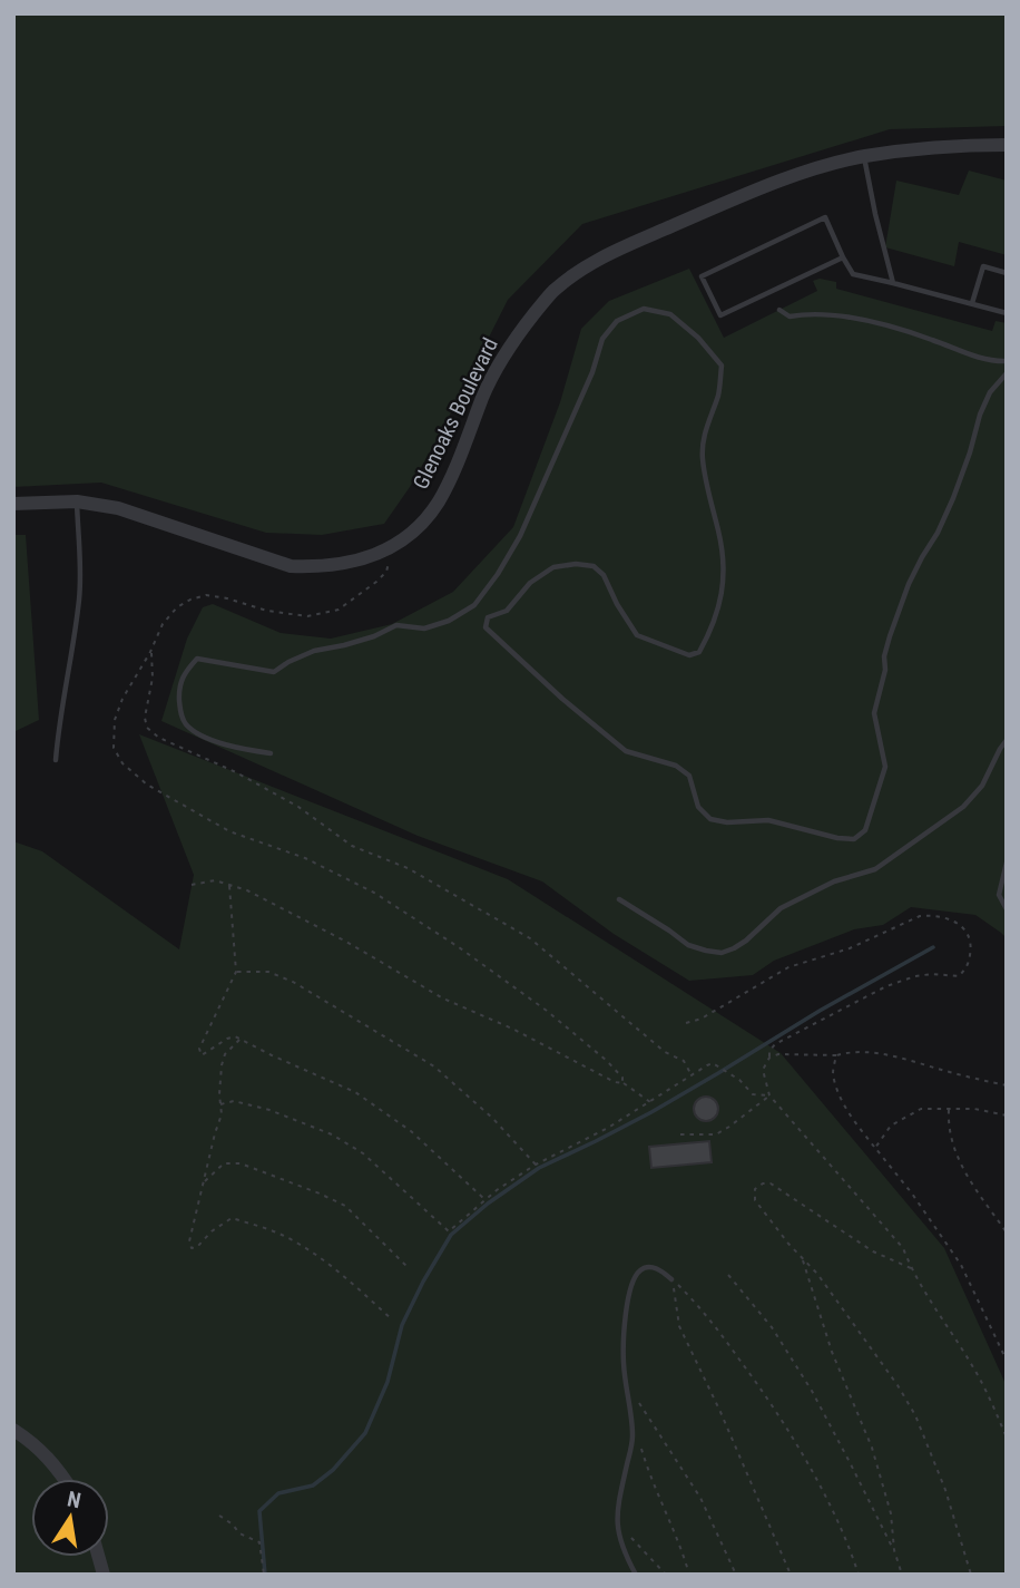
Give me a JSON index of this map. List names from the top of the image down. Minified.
{"streets":{"street":["Glenoaks Boulevard"]},"north":"top"}
